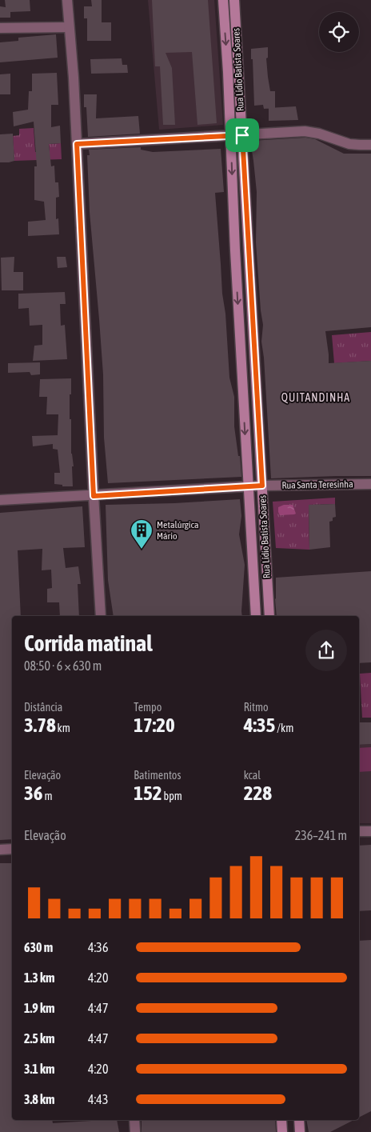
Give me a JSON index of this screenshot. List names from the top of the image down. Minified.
{"streets":{"main road":["Rua Lídio Batista Soares"],"street":["Rua Santa Teresinha"]},"crossings":[["Rua Lídio Batista Soares","Rua Santa Teresinha"]],"districts":["QUITANDINHA"],"places":{"building":["Metalúrgica Mário"]},"page":{"heading":["Corrida matinal","08:50 · 6 × 630 m"],"stats":[["Distância","3.78 km"],["Tempo","17:20"],["Ritmo","4:35 /km"],["Elevação","36 m"],["Batimentos","152 bpm"],["kcal","228"]],"chart":["Elevação","236–241 m"],"list":[{"name":"630 m","note":"4:36"},{"name":"1.3 km","note":"4:20"},{"name":"1.9 km","note":"4:47"},{"name":"2.5 km","note":"4:47"},{"name":"3.1 km","note":"4:20"},{"name":"3.8 km","note":"4:43"}]}}
